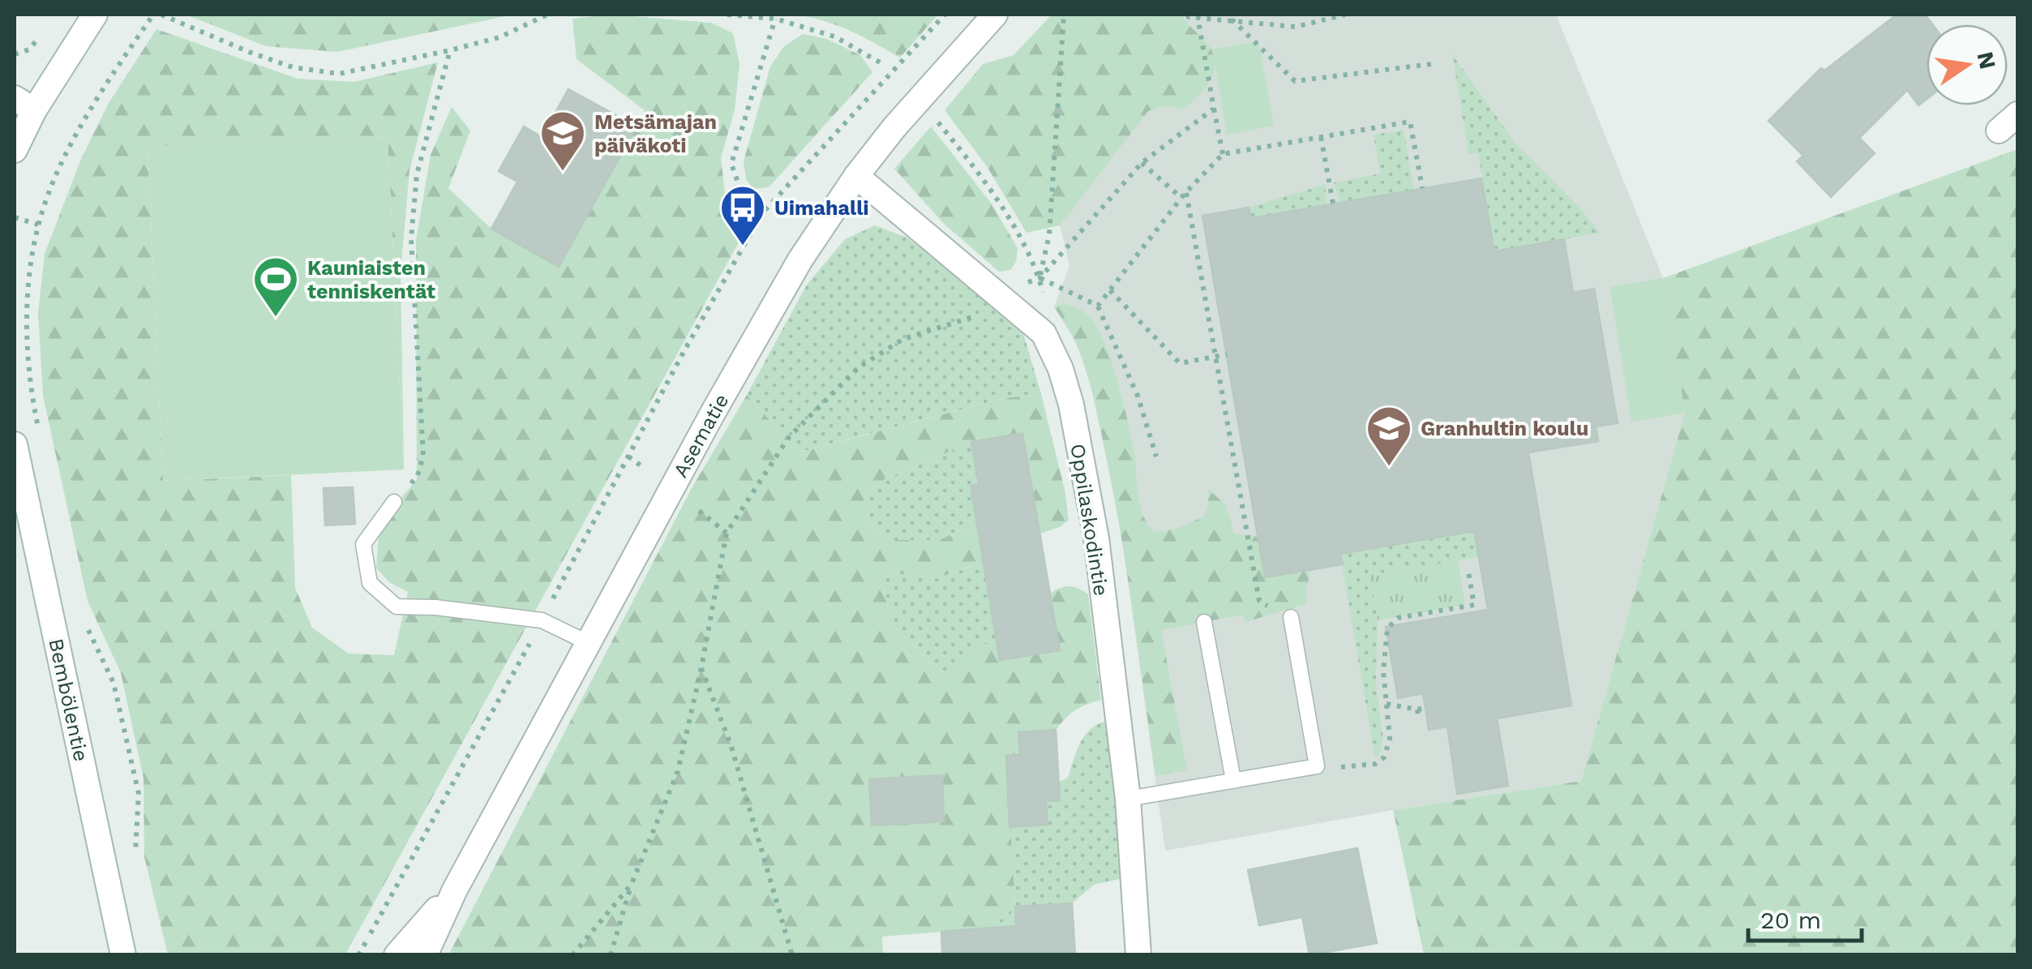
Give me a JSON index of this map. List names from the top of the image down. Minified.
{"streets":{"street":["Asematie","Oppilaskodintie","Bembölentie"]},"crossings":[["Asematie","Oppilaskodintie"]],"places":{"school or university":["Metsämajan päiväkoti","Granhultin koulu"],"bus stop":["Uimahalli"],"sports":["Kauniaisten tenniskentät"]},"scale_bar":"20 m","north":"right"}
